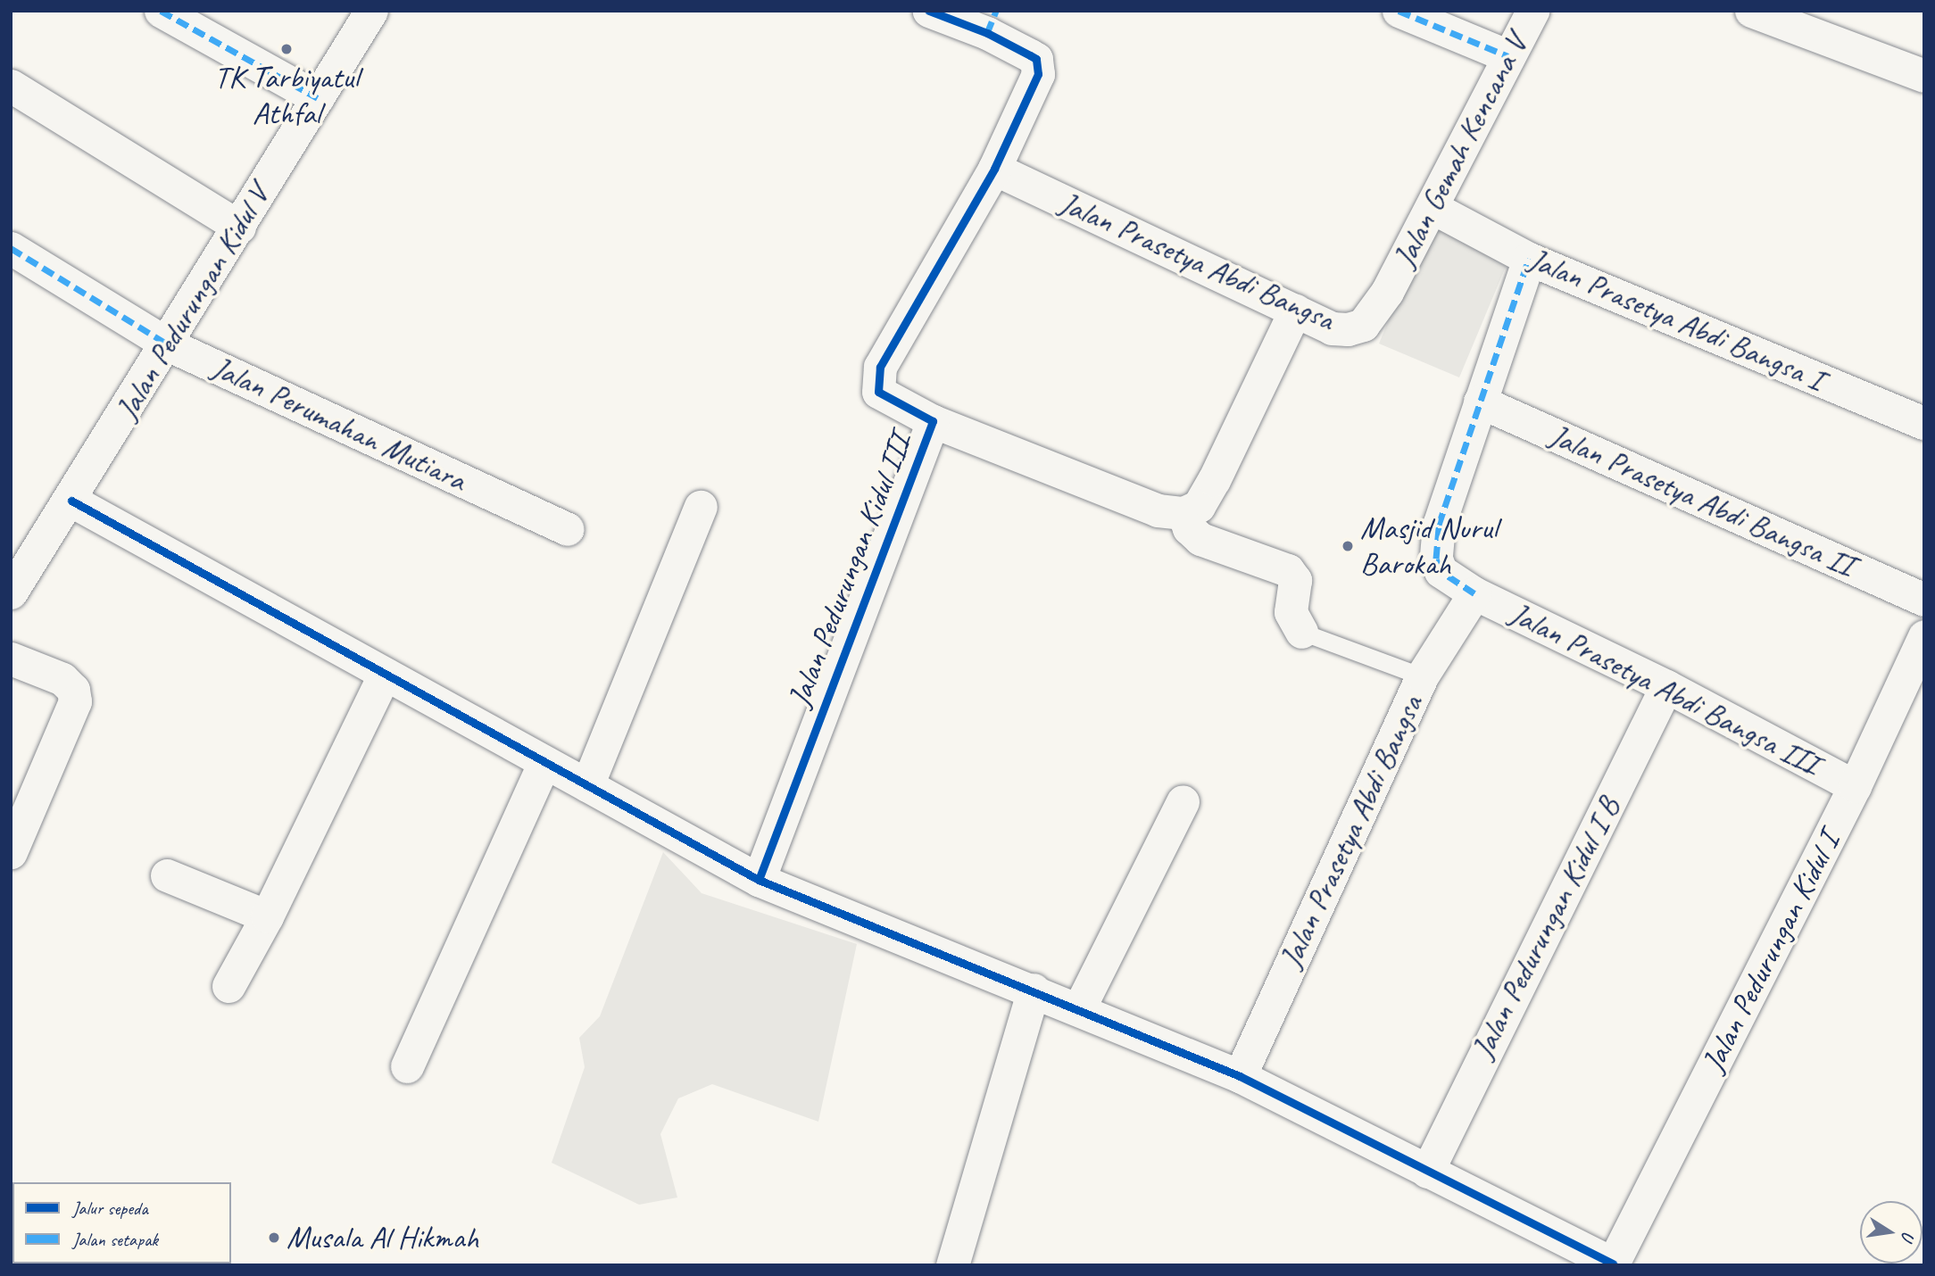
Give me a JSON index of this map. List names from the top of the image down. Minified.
{"streets":{"street":["Jalan Gemah Kencana V","Jalan Prasetya Abdi Bangsa","Jalan Pedurungan Kidul V","Jalan Prasetya Abdi Bangsa I","Jalan Perumahan Mutiara","Jalan Prasetya Abdi Bangsa II","Jalan Pedurungan Kidul III","Jalan Prasetya Abdi Bangsa III","Jalan Pedurungan Kidul I B","Jalan Pedurungan Kidul I"]},"crossings":[["Jalan Gemah Kencana V","Jalan Prasetya Abdi Bangsa"],["Jalan Gemah Kencana V","Jalan Prasetya Abdi Bangsa I"],["Jalan Prasetya Abdi Bangsa","Jalan Pedurungan Kidul III"],["Jalan Prasetya Abdi Bangsa","Jalan Prasetya Abdi Bangsa III"],["Jalan Pedurungan Kidul V","Jalan Perumahan Mutiara"],["Jalan Prasetya Abdi Bangsa I","Jalan Prasetya Abdi Bangsa III"],["Jalan Prasetya Abdi Bangsa II","Jalan Prasetya Abdi Bangsa III"],["Jalan Prasetya Abdi Bangsa III","Jalan Pedurungan Kidul I B"],["Jalan Prasetya Abdi Bangsa III","Jalan Pedurungan Kidul I"]],"places":["TK Tarbiyatul Athfal","Masjid Nurul Barokah","Musala Al Hikmah"],"legend":["Jalur sepeda","Jalan setapak"],"north":"right"}
